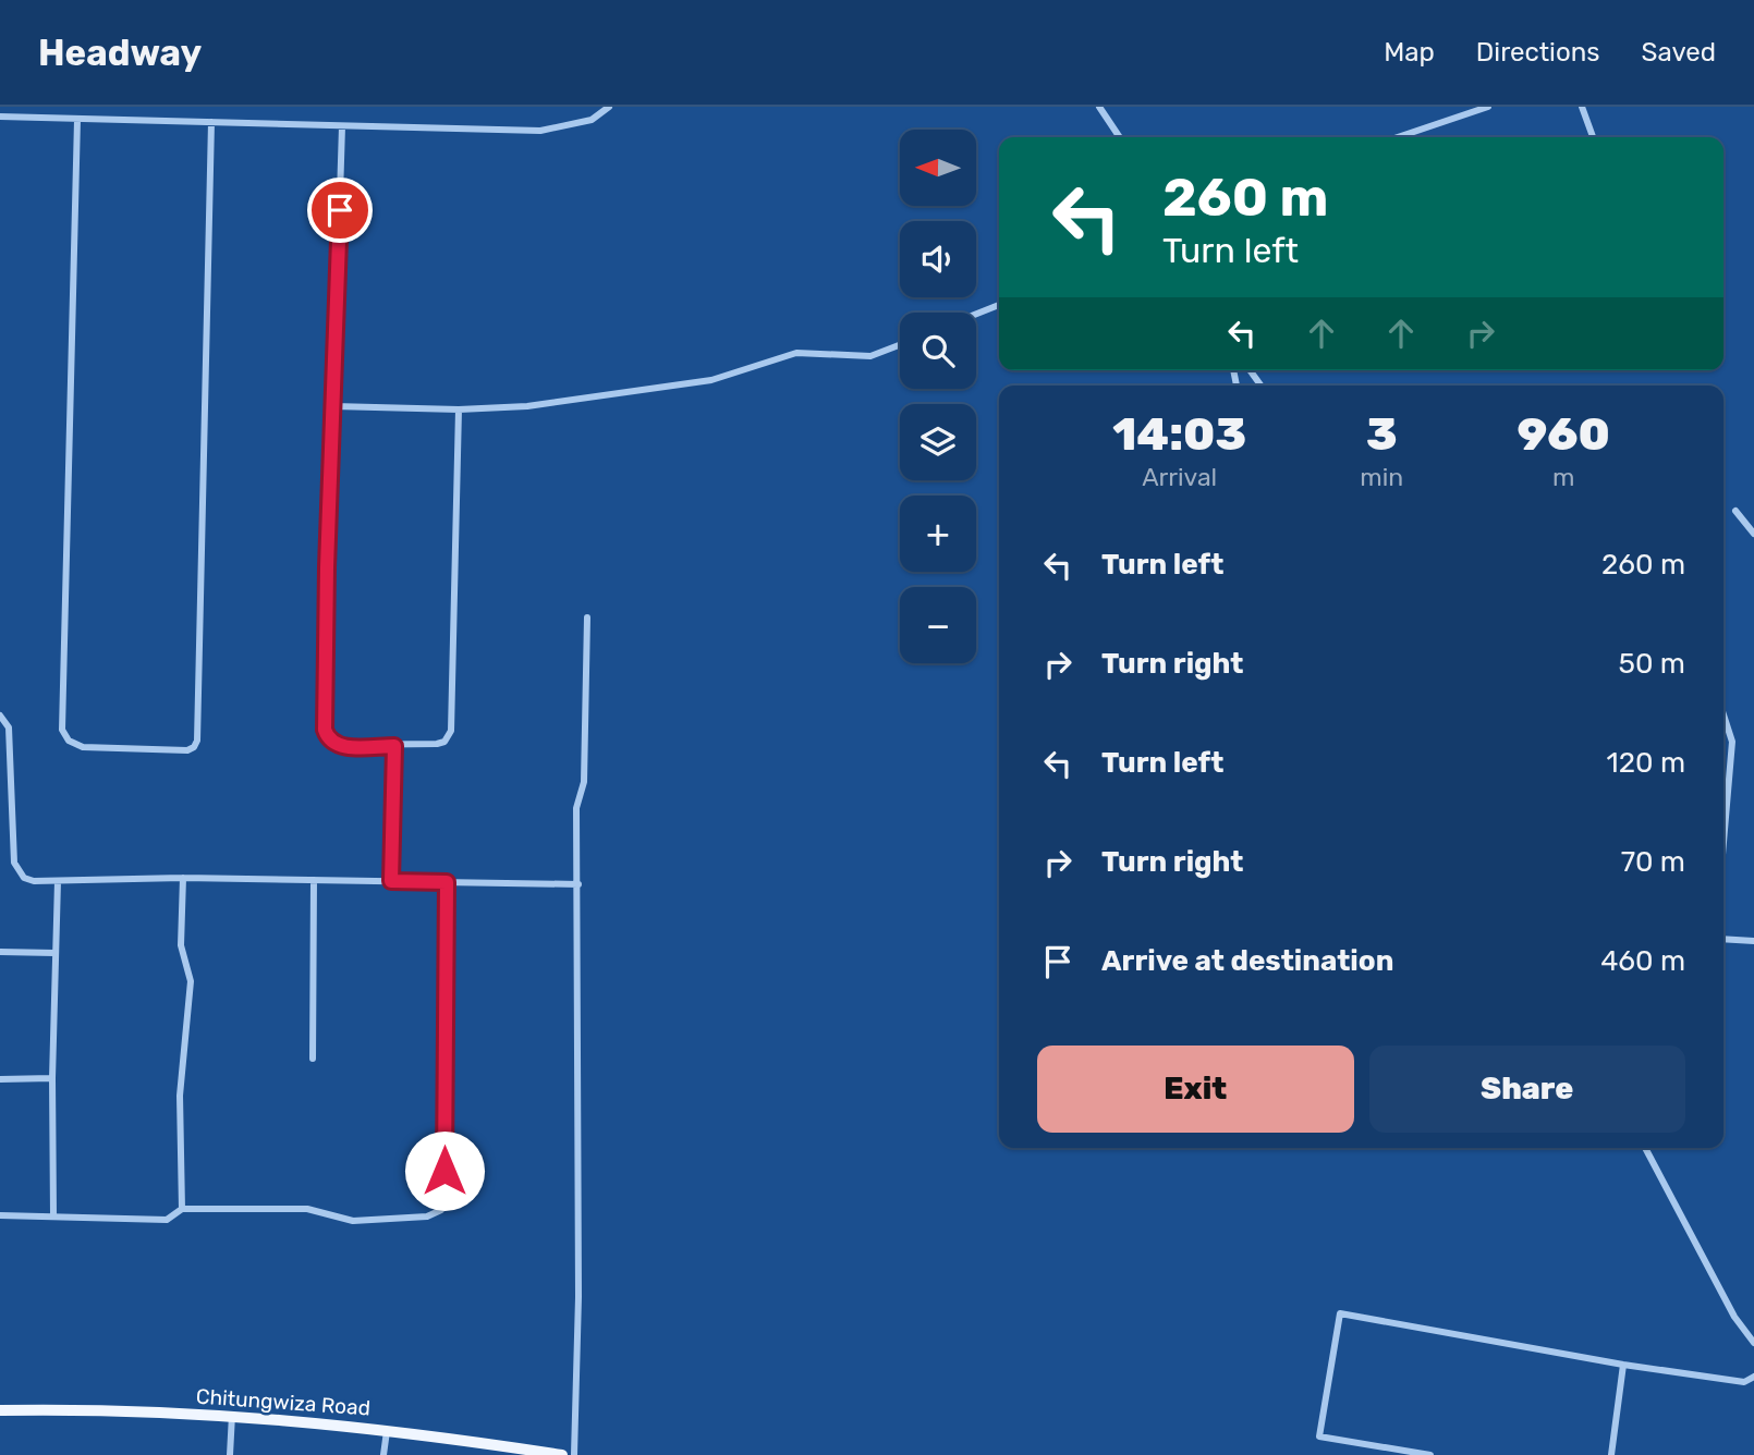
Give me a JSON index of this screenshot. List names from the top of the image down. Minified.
{"streets":{"main road":["Chitungwiza Road"]},"north":"left","page":{"header":"Headway","nav":["Map","Directions","Saved"],"map_buttons":["+","−"],"turn":["260 m","Turn left"],"eta":["14:03","Arrival","3","min","960","m"],"list":[{"name":"Turn left","value":"260 m"},{"name":"Turn right","value":"50 m"},{"name":"Turn left","value":"120 m"},{"name":"Turn right","value":"70 m"},{"name":"Arrive at destination","value":"460 m"}],"buttons":["Exit","Share"]}}
